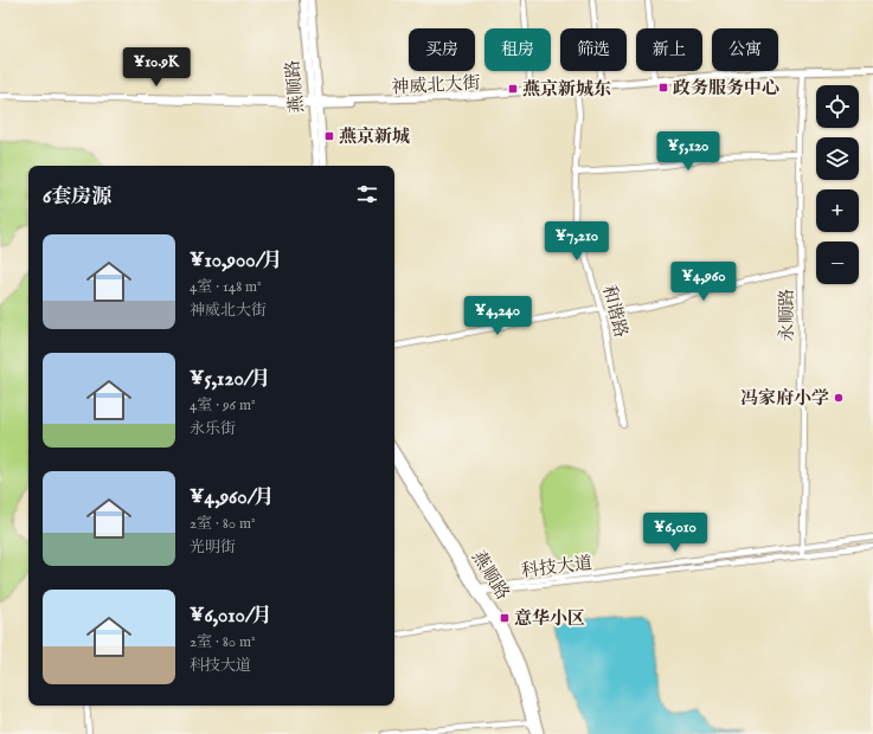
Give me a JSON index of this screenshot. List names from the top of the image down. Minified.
{"streets":{"main road":["神威北大街","燕顺路"],"street":["和谐路","永顺路","科技大道"]},"crossings":[["神威北大街","燕顺路"],["神威北大街","和谐路"],["神威北大街","永顺路"],["燕顺路","科技大道"],["永顺路","科技大道"]],"places":{"transit":["政务服务中心","燕京新城东","燕京新城","意华小区"],"other":["冯家府小学"]},"page":{"chip":["买房","租房","筛选","新上","公寓"],"price":["¥10.9K","¥5,120","¥7,210","¥4,960","¥4,240","¥6,010"],"map_buttons":["+","−"],"heading":"6套房源","list":[{"name":"¥10,900/月","note":"4室 · 148 m² · 神威北大街"},{"name":"¥5,120/月","note":"4室 · 96 m² · 永乐街"},{"name":"¥4,960/月","note":"2室 · 80 m² · 光明街"},{"name":"¥6,010/月","note":"2室 · 80 m² · 科技大道"}]}}
